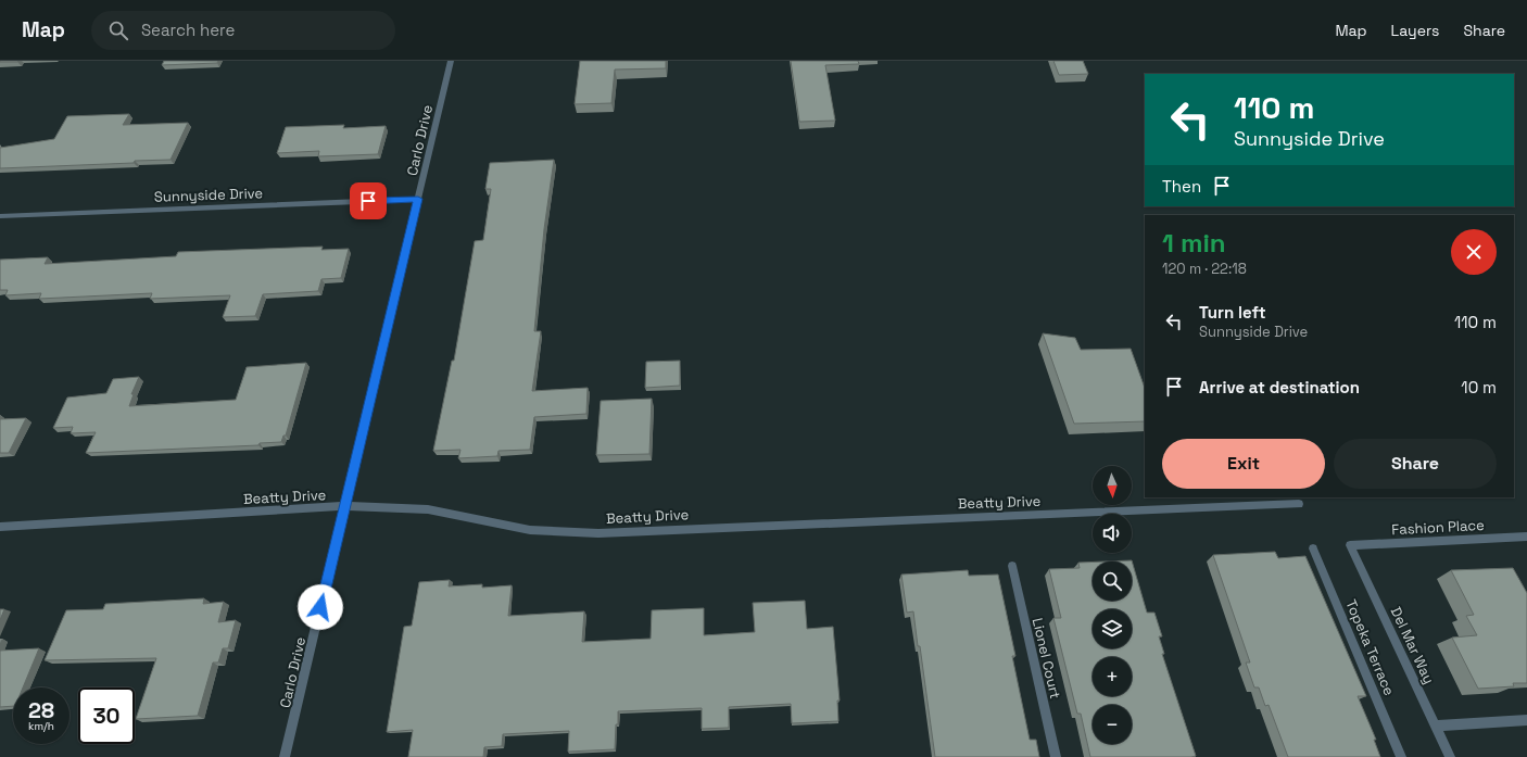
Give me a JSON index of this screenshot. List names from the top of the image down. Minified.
{"streets":{"street":["Carlo Drive","Sunnyside Drive","Beatty Drive","Fashion Place","Del Mar Way","Topeka Terrace","Lionel Court"]},"crossings":[["Carlo Drive","Sunnyside Drive"],["Carlo Drive","Beatty Drive"],["Fashion Place","Del Mar Way"]],"north":"bottom","page":{"header":"Map","search":"Search here","nav":["Map","Layers","Share"],"turn":["110 m","Sunnyside Drive"],"then":"Then","heading":["1 min","120 m · 22:18"],"list":[{"name":"Turn left","note":"Sunnyside Drive","value":"110 m"},{"name":"Arrive at destination","value":"10 m"}],"buttons":["Exit","Share"],"map_buttons":["+","−"],"speed":"28 km/h","limit":"30"}}
